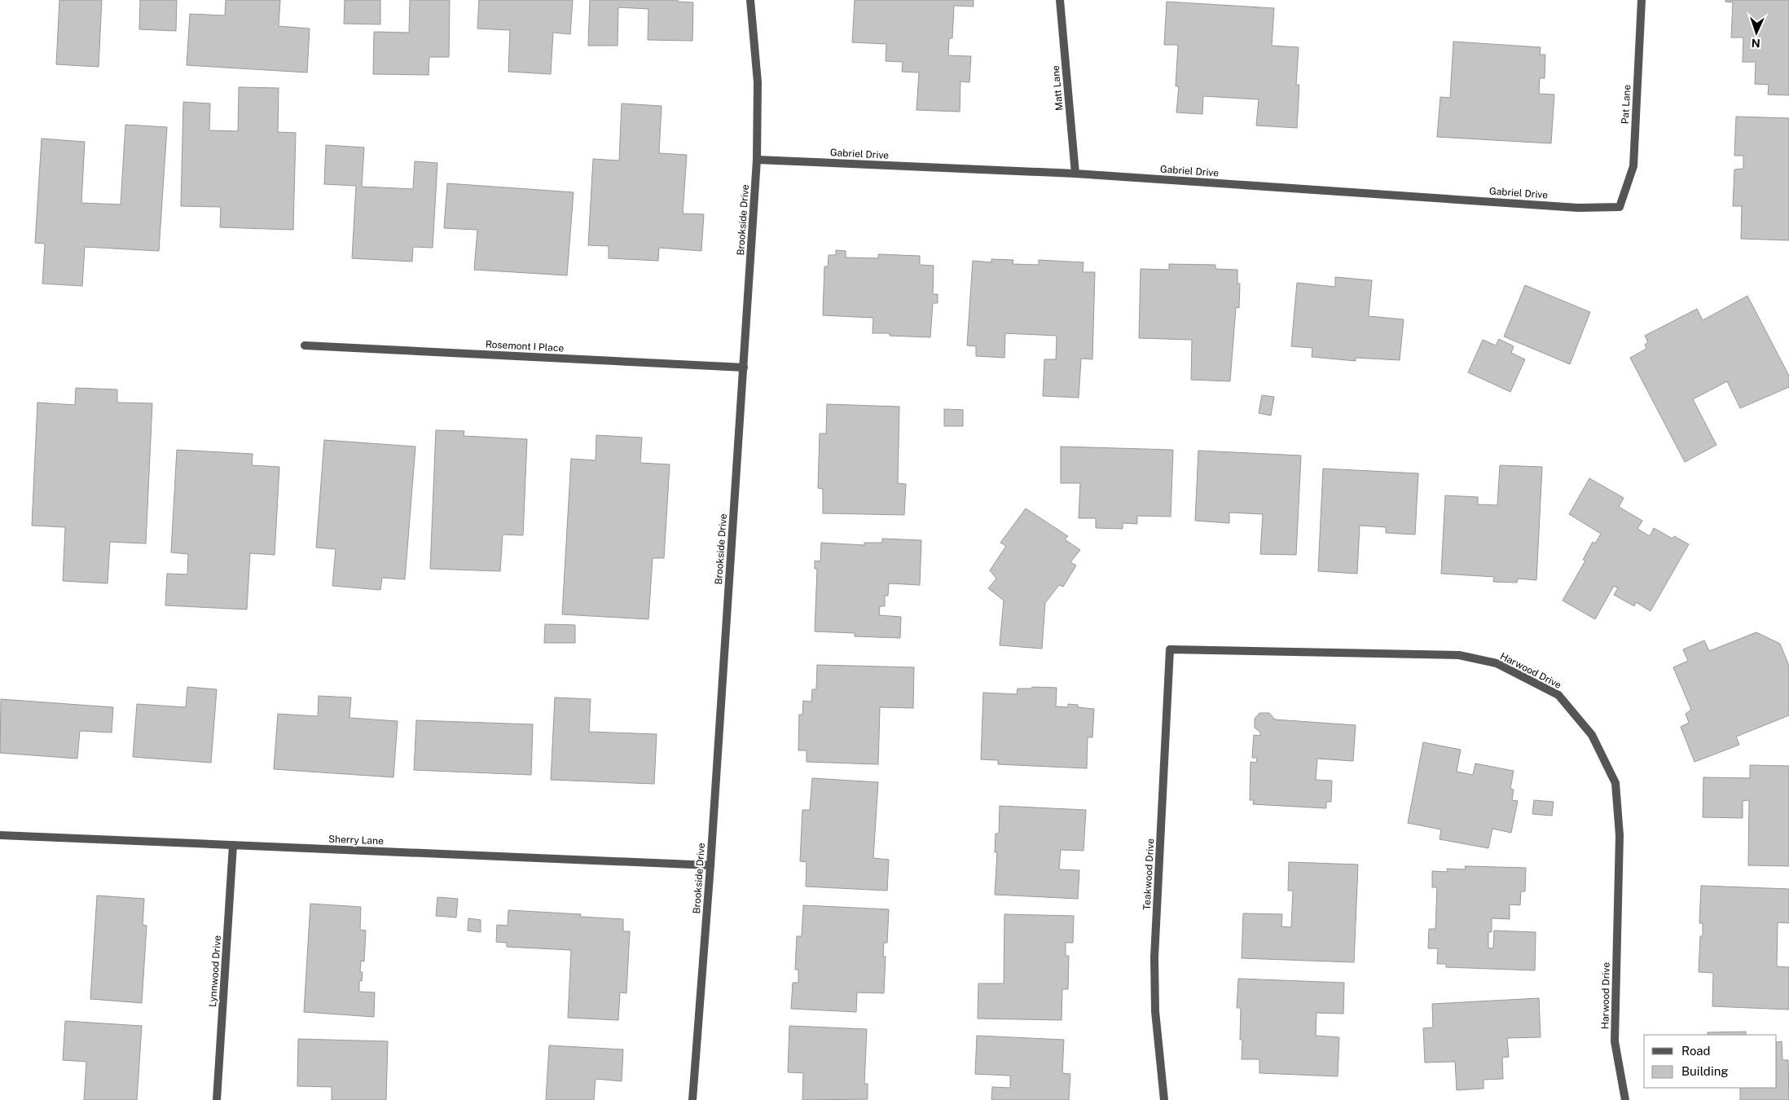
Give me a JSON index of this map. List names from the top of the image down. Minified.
{"streets":{"street":["Matt Lane","Pat Lane","Gabriel Drive","Brookside Drive","Rosemont I Place","Harwood Drive","Sherry Lane","Teakwood Drive","Lynnwood Drive"]},"crossings":[["Matt Lane","Gabriel Drive"],["Pat Lane","Gabriel Drive"],["Gabriel Drive","Brookside Drive"],["Brookside Drive","Rosemont I Place"],["Brookside Drive","Sherry Lane"],["Harwood Drive","Teakwood Drive"],["Sherry Lane","Lynnwood Drive"]],"legend":["Road","Building"],"north":"bottom"}
